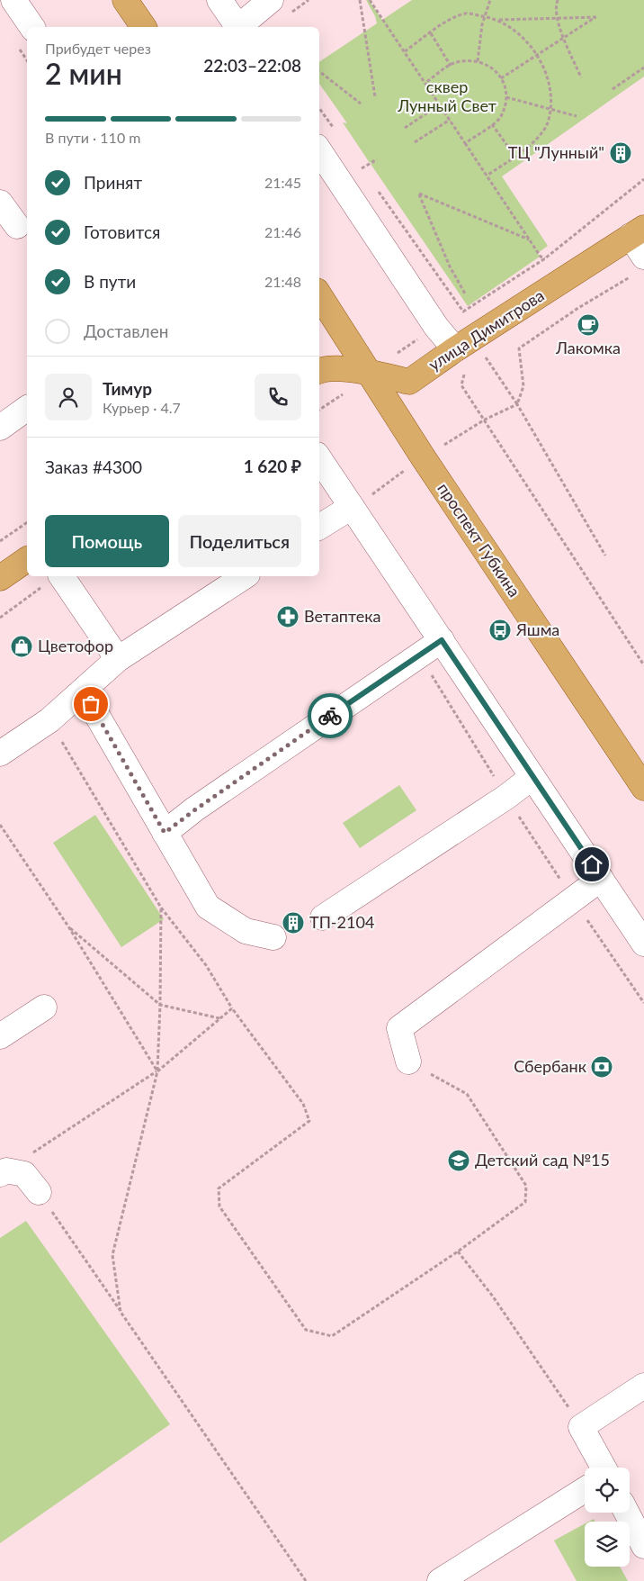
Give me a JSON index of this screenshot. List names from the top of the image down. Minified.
{"streets":{"main road":["улица Димитрова","проспект Губкина"]},"crossings":[["улица Димитрова","проспект Губкина"]],"parks":["сквер Лунный Свет"],"places":{"building":["ТЦ \"Лунный\"","ТП-2104"],"cafe":["Лакомка"],"pharmacy":["Ветаптека"],"bus stop":["Яшма"],"shop":["Цветофор"],"bank":["Сбербанк"],"school or university":["Детский сад №15"]},"page":{"heading":["2 мин","Прибудет через","22:03–22:08"],"panel":["Тимур","Курьер · 4.7","Заказ #4300","1 620 ₽"],"bar":"В пути · 110 m","list":[["Принят","21:45"],["Готовится","21:46"],["В пути","21:48"],"Доставлен"],"buttons":["Помощь","Поделиться"]}}
